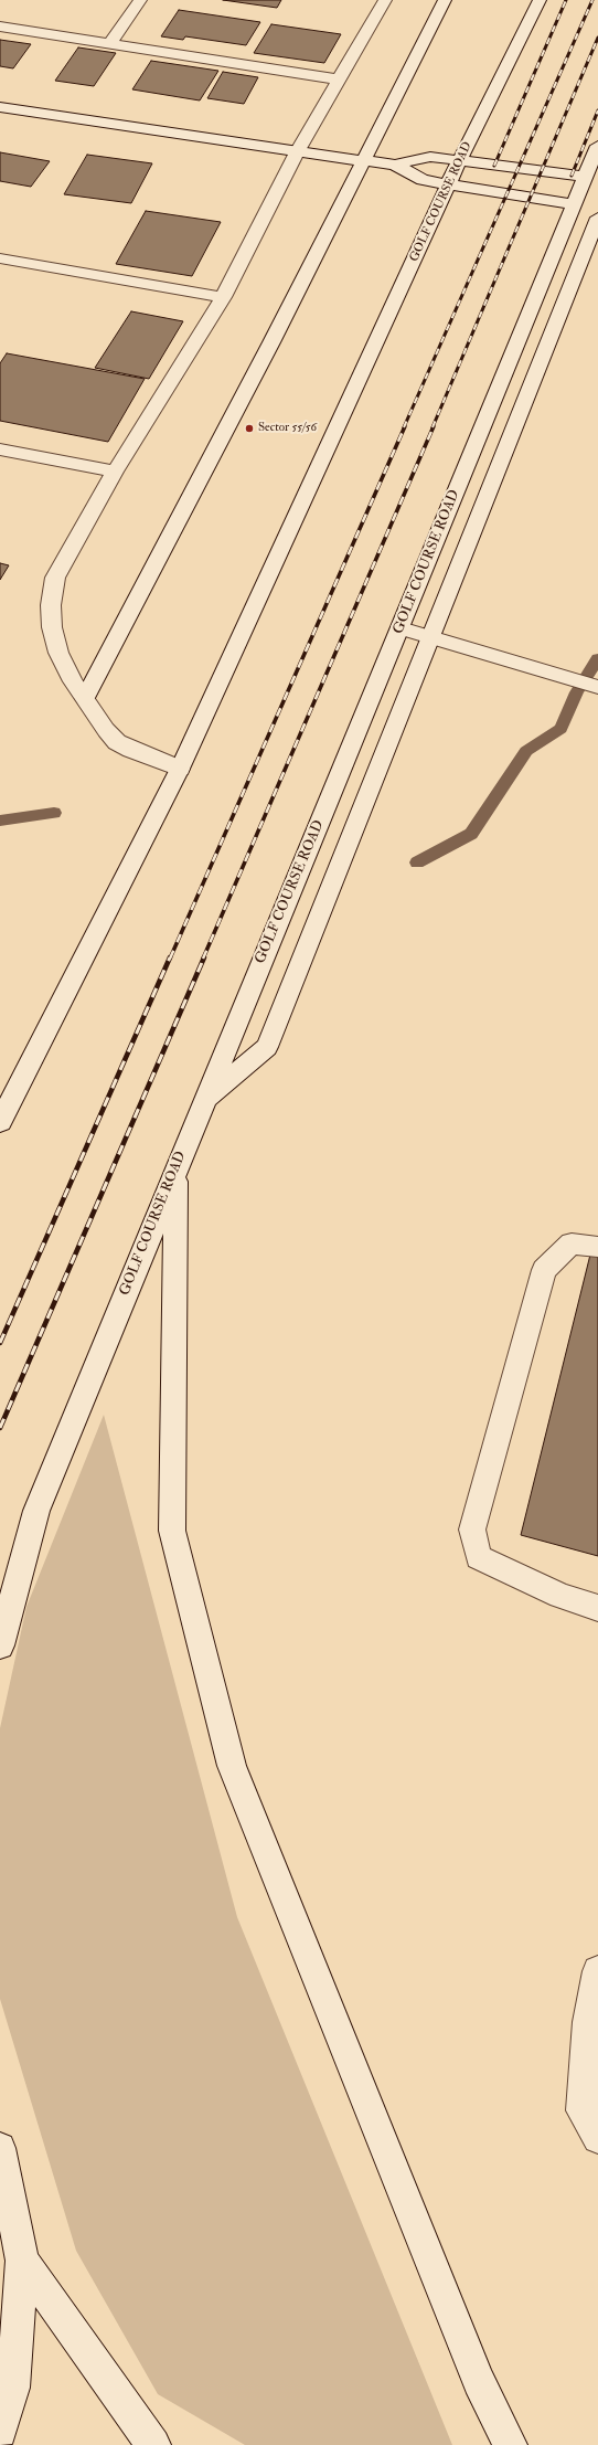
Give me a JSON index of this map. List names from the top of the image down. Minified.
{"streets":{"street":["GOLF COURSE ROAD"]},"places":["Sector 55/56"]}
